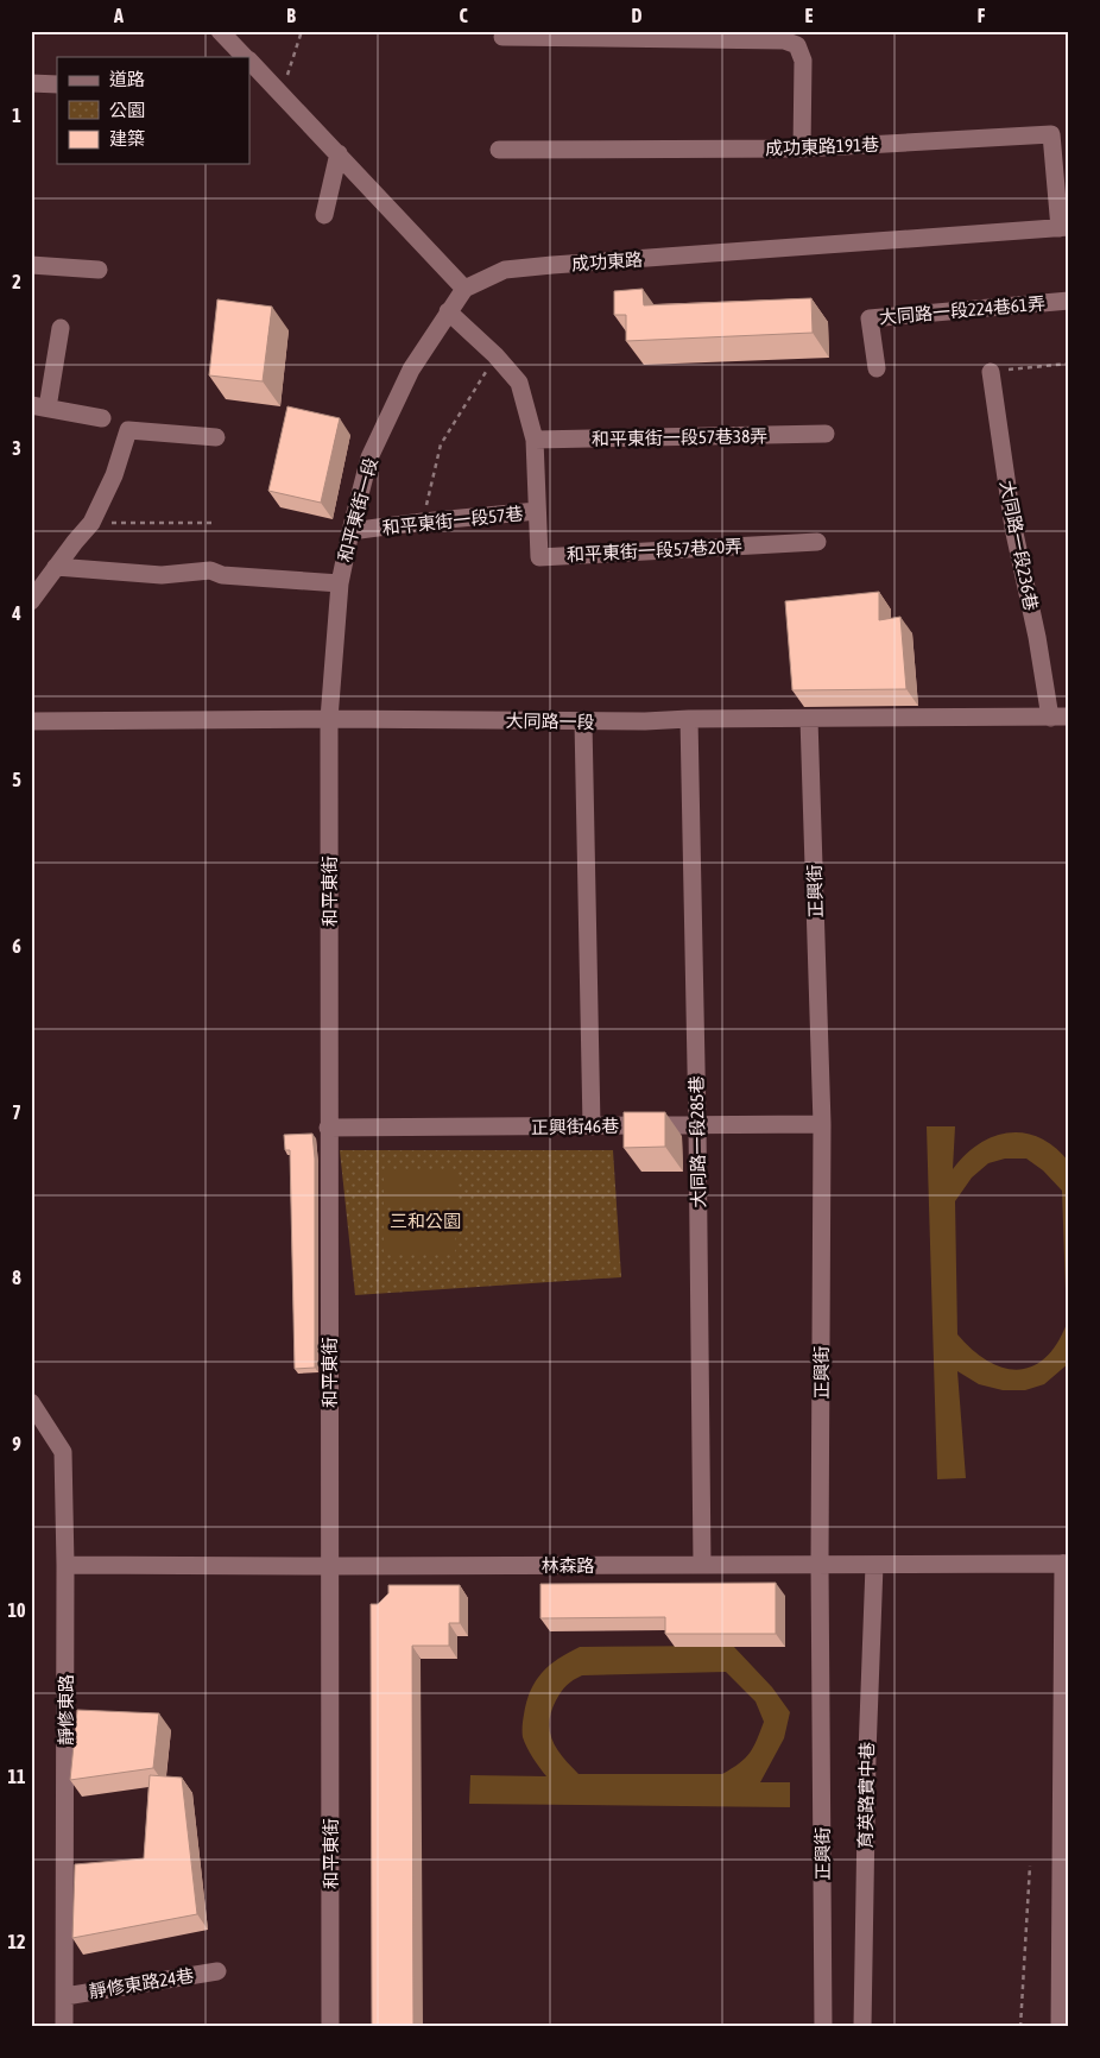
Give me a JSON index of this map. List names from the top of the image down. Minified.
{"streets":{"street":["成功東路191巷","成功東路","大同路一段224巷61弄","和平東街一段57巷38弄","和平東街一段","和平東街一段57巷","大同路一段236巷","和平東街一段57巷20弄","大同路一段","和平東街","正興街","正興街46巷","大同路一段285巷","林森路","靜修東路","育英路實中巷","靜修東路24巷"]},"crossings":[["成功東路191巷","成功東路"],["成功東路","和平東街一段"],["和平東街一段57巷38弄","和平東街一段57巷"],["和平東街一段","和平東街一段57巷"],["和平東街一段","大同路一段"],["和平東街一段","和平東街"],["和平東街一段57巷","和平東街一段57巷20弄"],["大同路一段236巷","大同路一段"],["大同路一段","和平東街"],["大同路一段","正興街"],["大同路一段","大同路一段285巷"],["和平東街","正興街46巷"],["和平東街","林森路"],["正興街","正興街46巷"],["正興街","林森路"],["正興街46巷","大同路一段285巷"],["大同路一段285巷","林森路"],["林森路","靜修東路"],["林森路","育英路實中巷"],["靜修東路","靜修東路24巷"]],"parks":["三和公園"],"legend":["道路","公園","建築"],"grid":{"columns":["A","B","C","D","E","F"],"rows":["1","2","3","4","5","6","7","8","9","10","11","12"]}}
